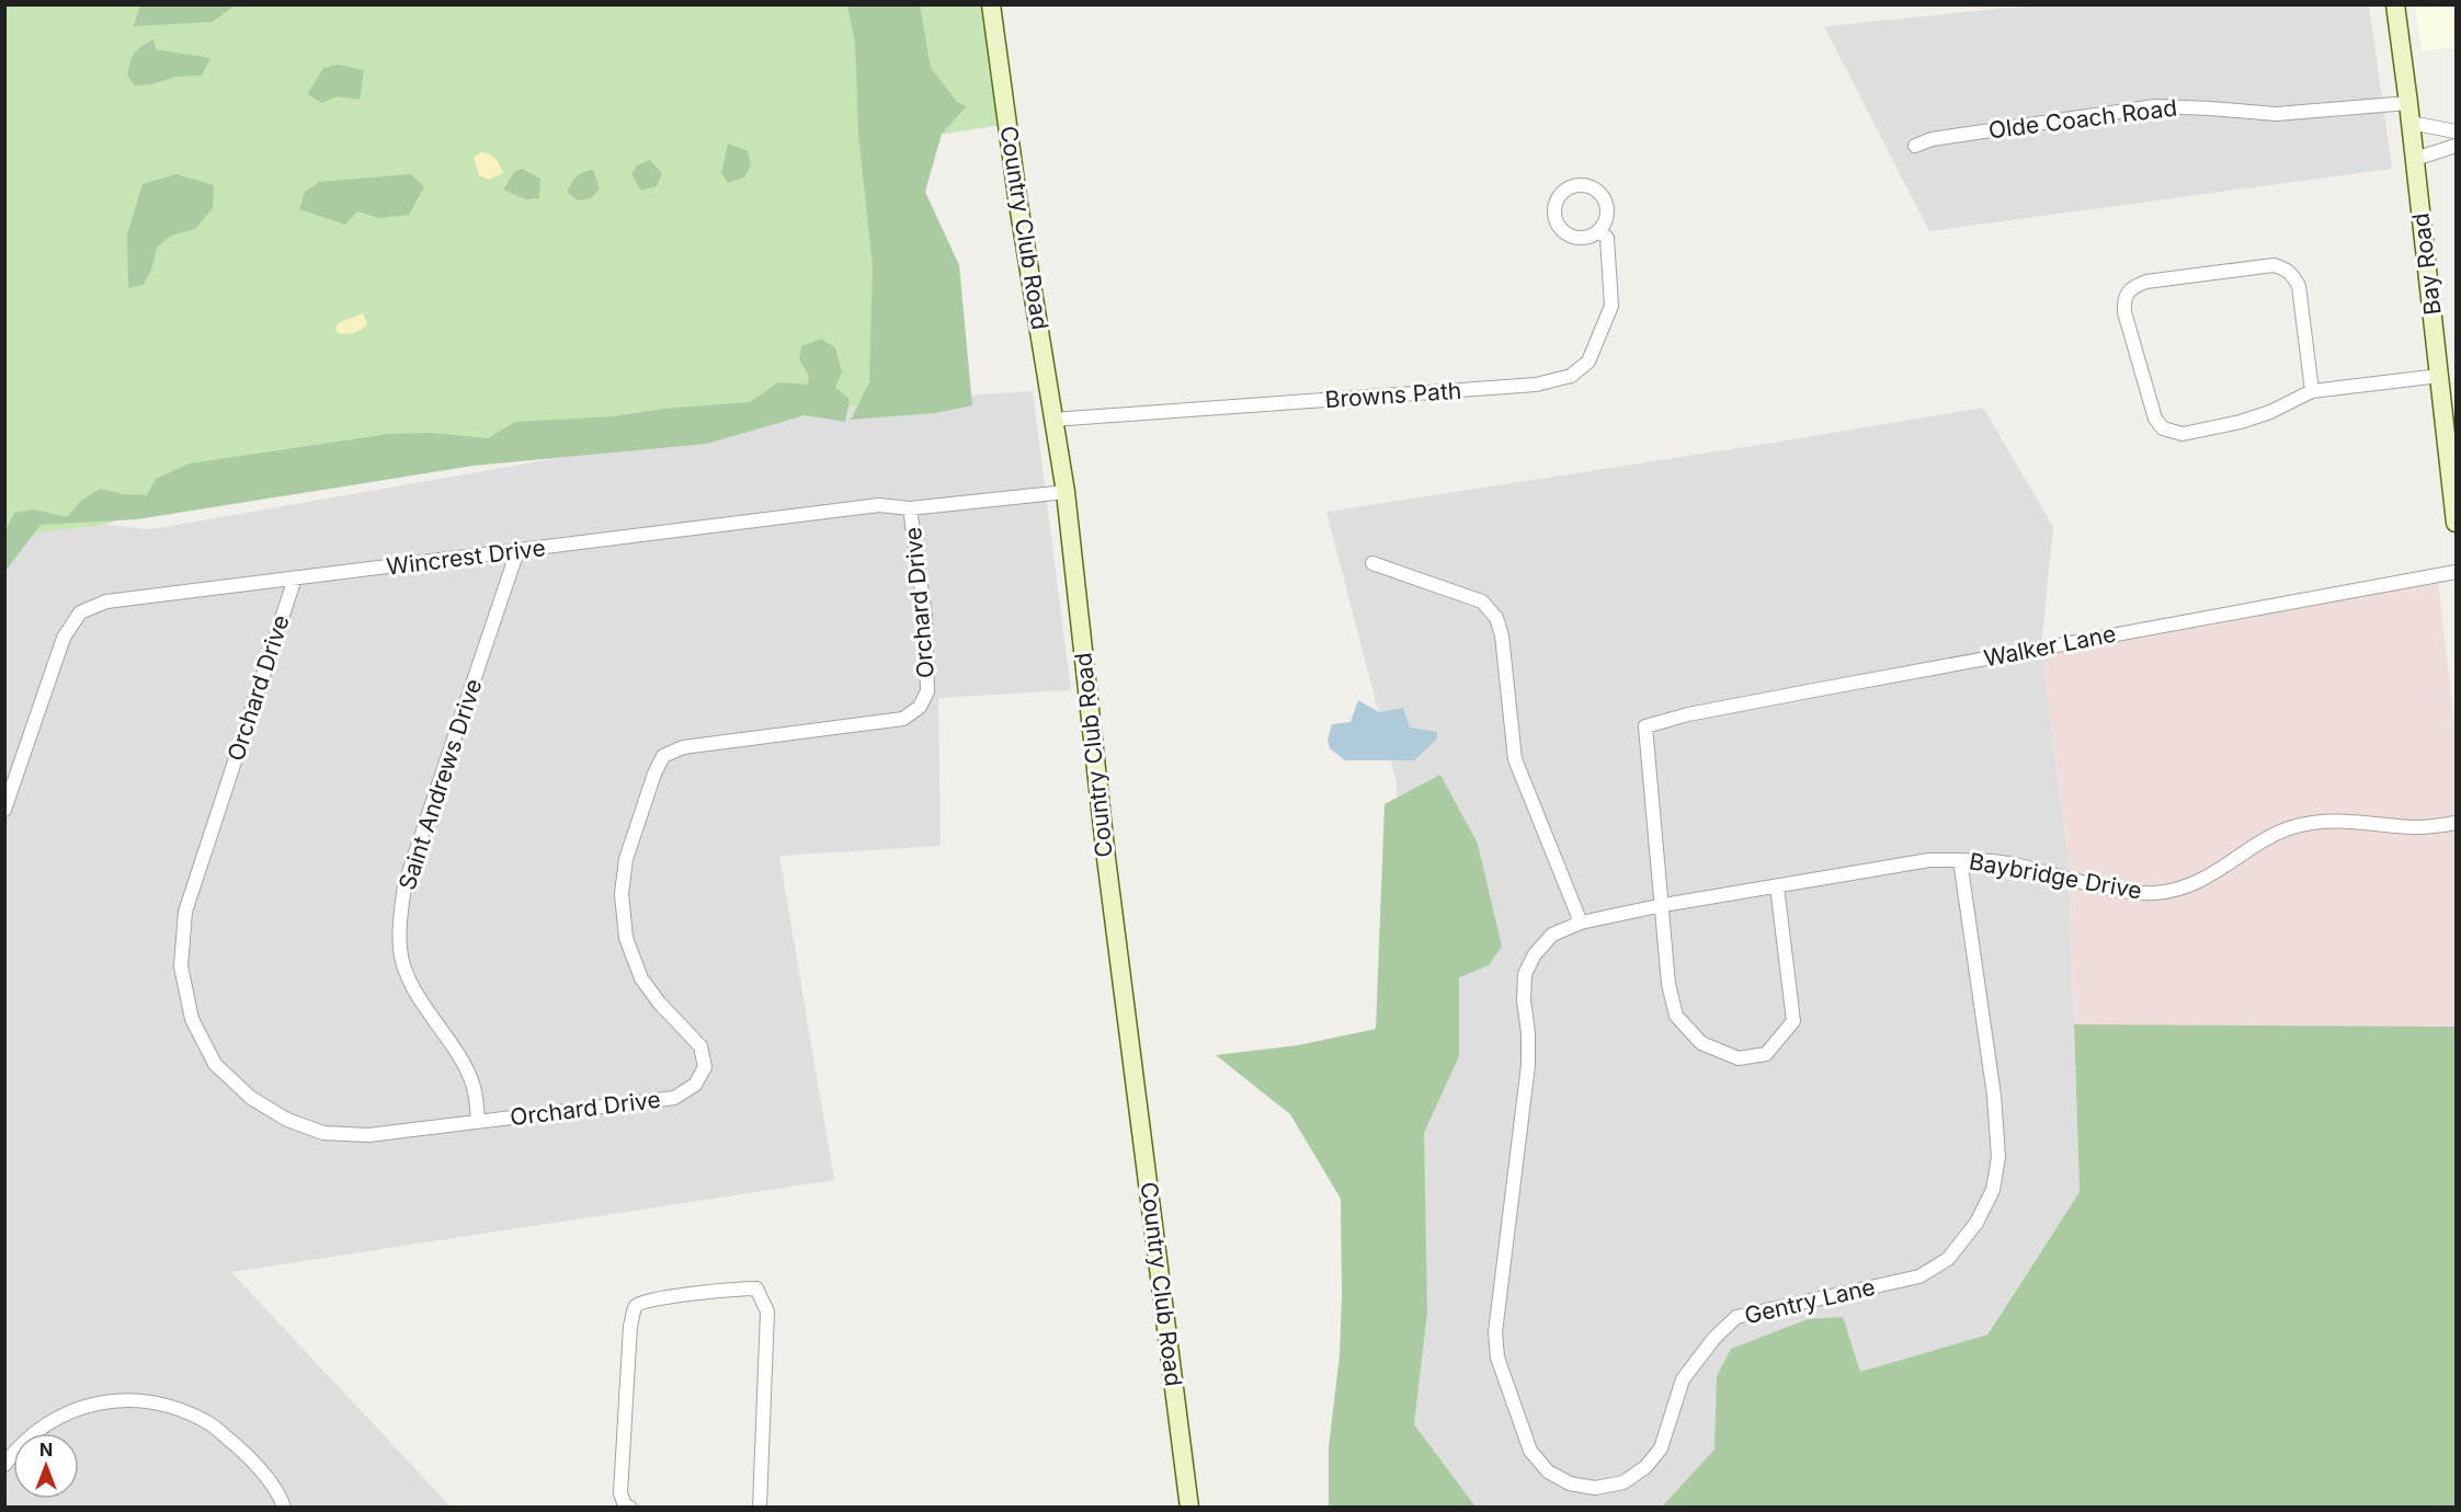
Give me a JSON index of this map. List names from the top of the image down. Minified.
{"streets":{"street":["Olde Coach Road","Country Club Road","Bay Road","Browns Path","Wincrest Drive","Orchard Drive","Walker Lane","Saint Andrews Drive","Baybridge Drive","Gentry Lane"]},"crossings":[["Olde Coach Road","Bay Road"],["Country Club Road","Browns Path"],["Country Club Road","Wincrest Drive"],["Wincrest Drive","Orchard Drive"],["Wincrest Drive","Saint Andrews Drive"],["Orchard Drive","Saint Andrews Drive"],["Walker Lane","Baybridge Drive"],["Walker Lane","Gentry Lane"],["Baybridge Drive","Gentry Lane"]],"north":"top"}
